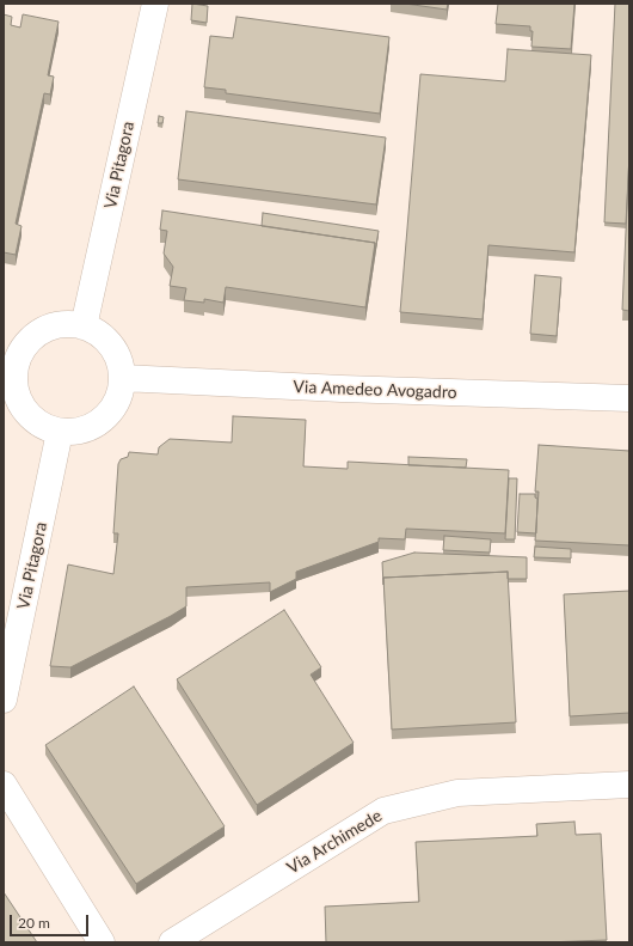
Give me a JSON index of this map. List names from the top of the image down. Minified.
{"streets":{"street":["Via Pitagora","Via Amedeo Avogadro","Via Archimede"]},"crossings":[["Via Pitagora","Via Amedeo Avogadro"]],"scale_bar":"20 m"}
